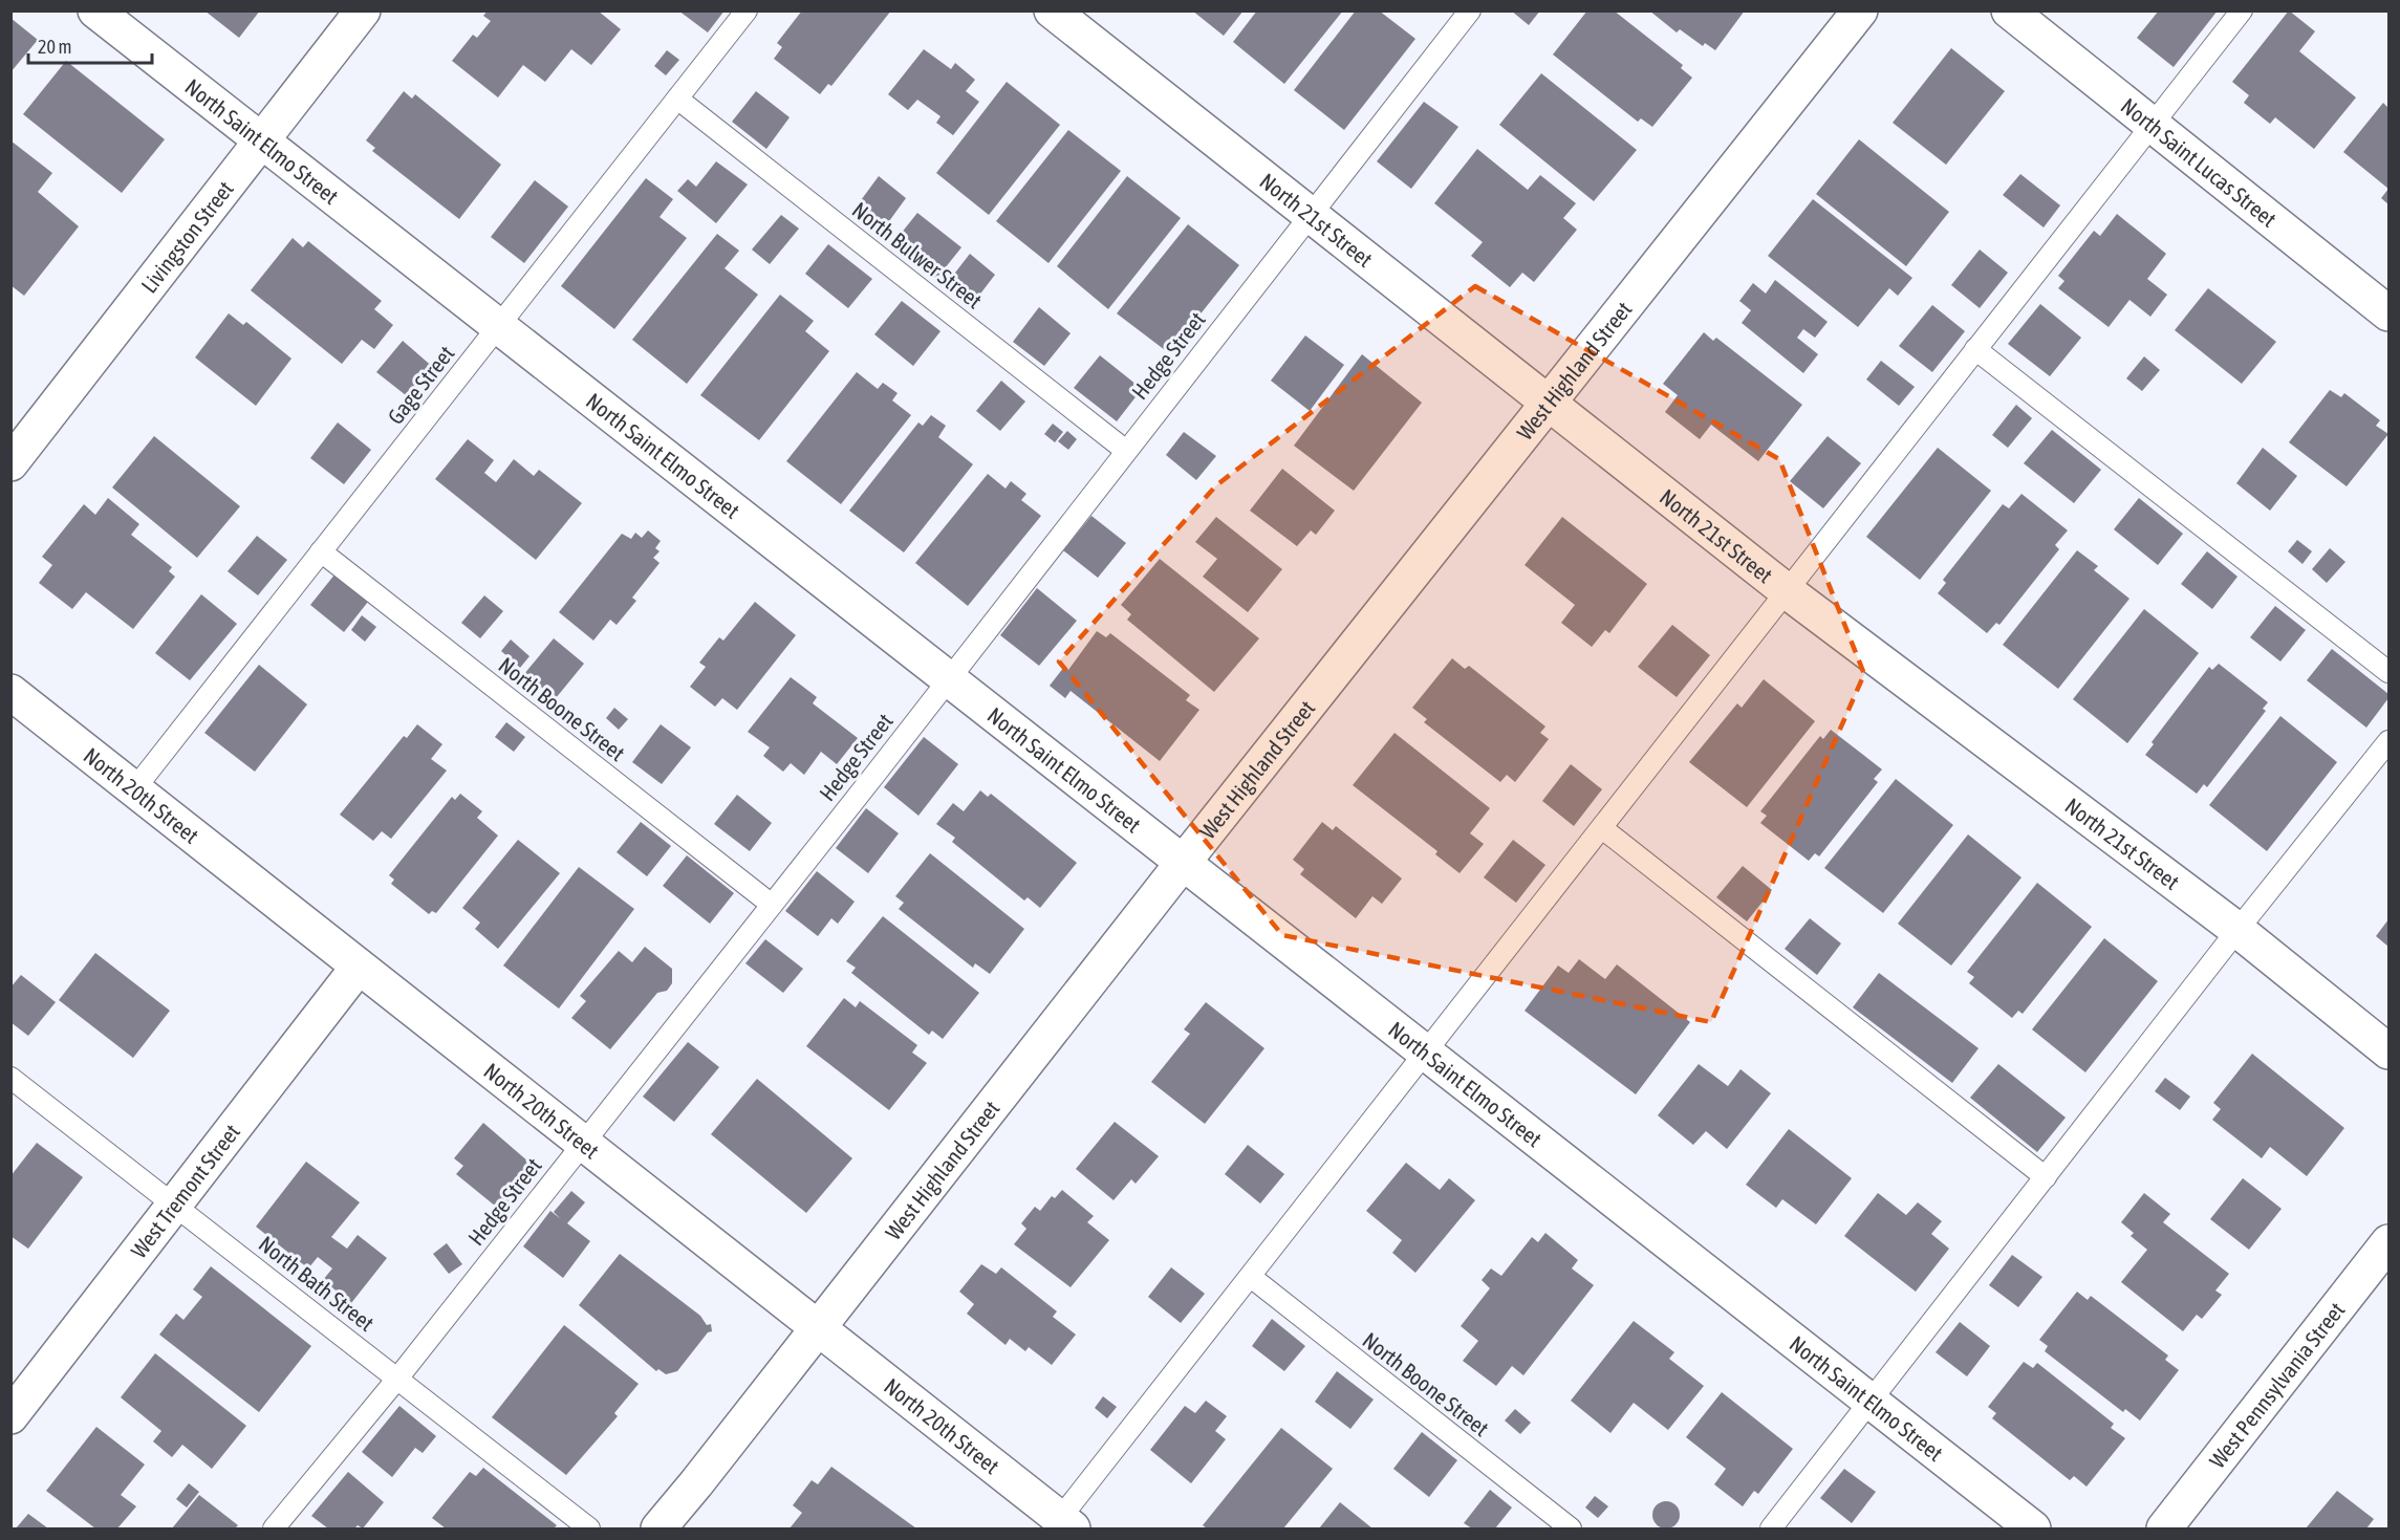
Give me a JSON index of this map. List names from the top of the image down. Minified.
{"streets":{"street":["North Saint Elmo Street","North Saint Lucas Street","North 21st Street","Livingston Street","West Highland Street","North 20th Street","West Tremont Street","West Pennsylvania Street"],"lane":["North Bulwer Street","Hedge Street","Gage Street","North Boone Street","North Bath Street"]},"crossings":[["North Saint Elmo Street","Livingston Street"],["North Saint Elmo Street","Hedge Street"],["North Saint Elmo Street","West Highland Street"],["North Saint Elmo Street","Gage Street"],["North 21st Street","Hedge Street"],["North 21st Street","West Highland Street"],["North Bulwer Street","Hedge Street"],["North Bulwer Street","Gage Street"],["Hedge Street","North Boone Street"],["Hedge Street","North 20th Street"],["Hedge Street","North Bath Street"],["West Highland Street","North 20th Street"],["Gage Street","North Boone Street"],["Gage Street","North 20th Street"],["North 20th Street","West Tremont Street"],["West Tremont Street","North Bath Street"]],"scale_bar":"20 m"}
